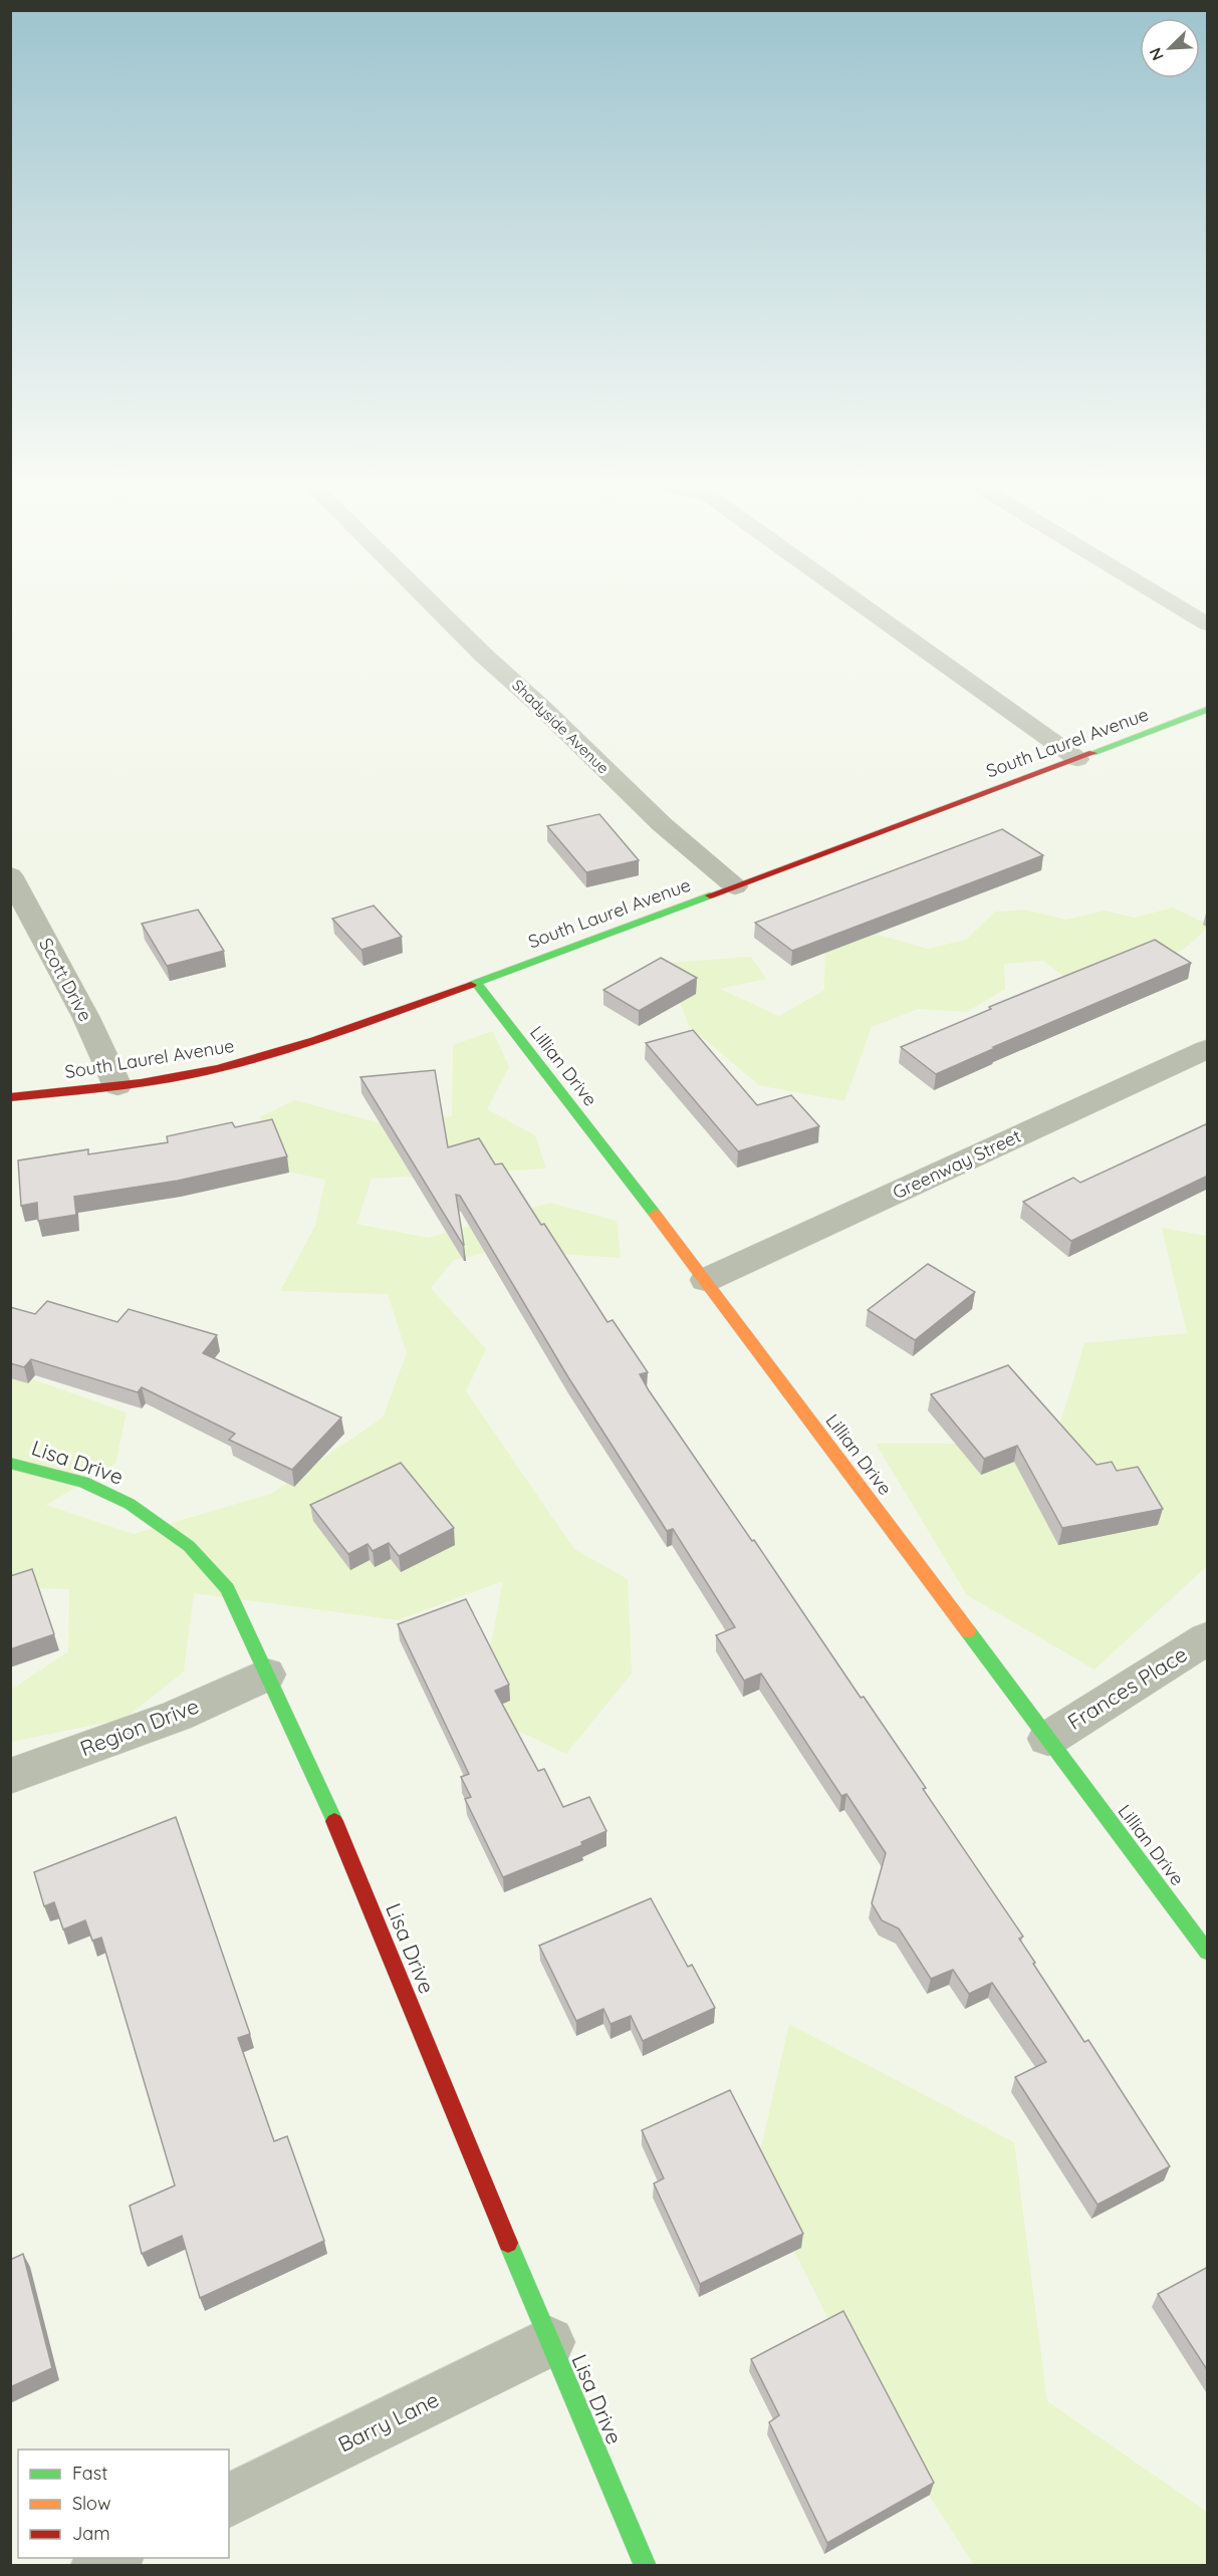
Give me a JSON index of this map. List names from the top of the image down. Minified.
{"streets":{"street":["Shadyside Avenue","South Laurel Avenue","Scott Drive","Lillian Drive","Greenway Street","Lisa Drive","Frances Place","Region Drive","Barry Lane"]},"crossings":[["Shadyside Avenue","South Laurel Avenue"],["South Laurel Avenue","Scott Drive"],["South Laurel Avenue","Lillian Drive"],["Lillian Drive","Greenway Street"],["Lillian Drive","Frances Place"],["Lisa Drive","Region Drive"],["Lisa Drive","Barry Lane"]],"legend":["Fast","Slow","Jam"],"north":"bottom left"}
